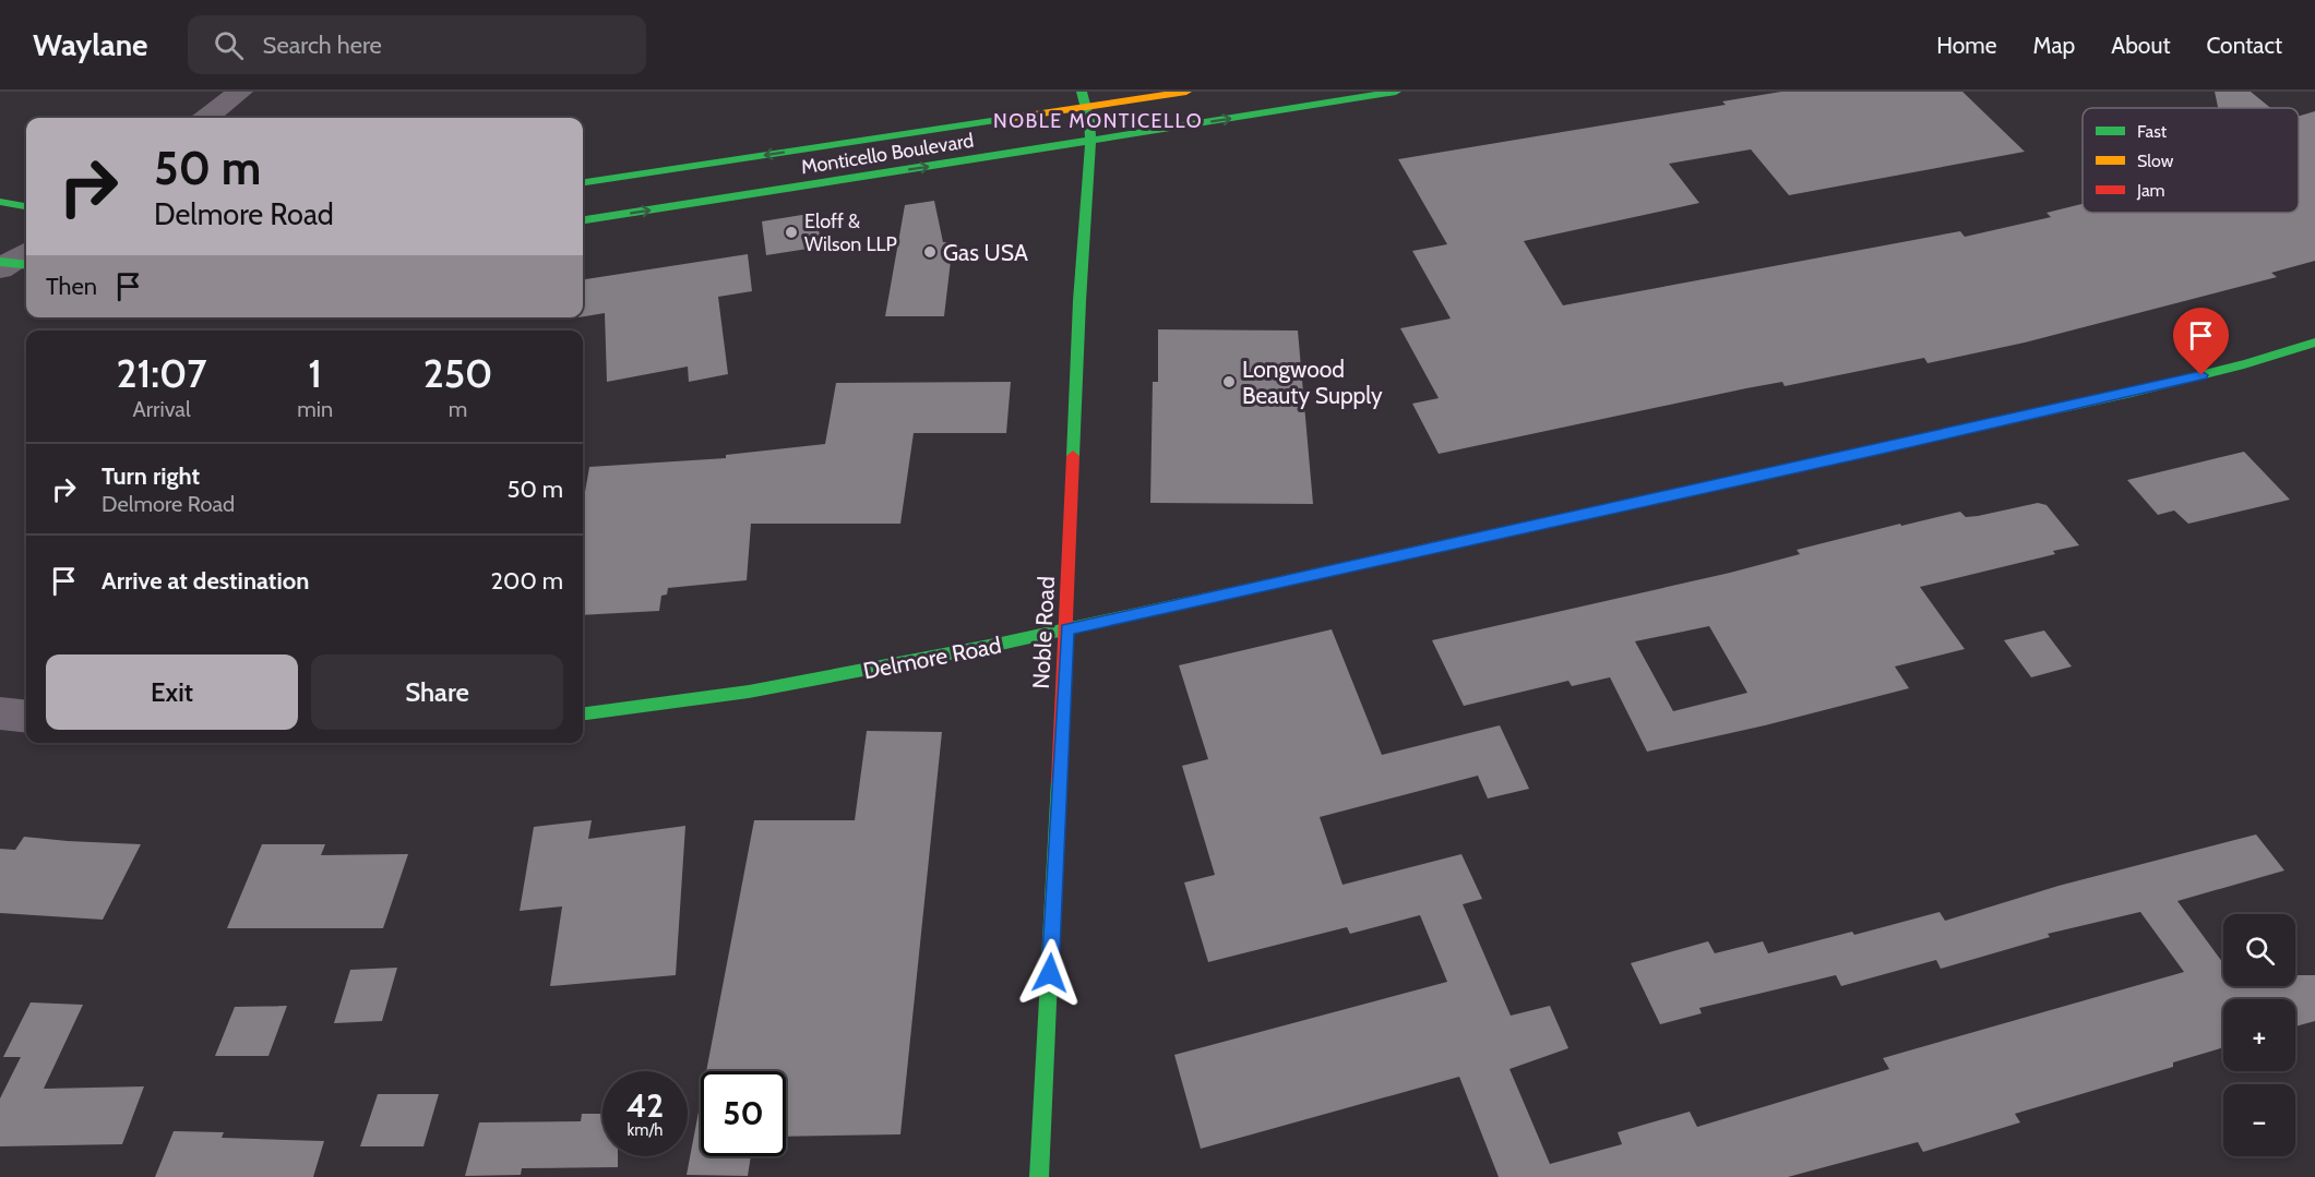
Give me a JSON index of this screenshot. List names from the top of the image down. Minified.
{"streets":{"main road":["Monticello Boulevard","Noble Road","Delmore Road"]},"crossings":[["Monticello Boulevard","Noble Road"],["Noble Road","Delmore Road"]],"districts":["NOBLE MONTICELLO"],"places":["Eloff & Wilson LLP","Gas USA","Longwood Beauty Supply"],"legend":["Fast","Slow","Jam"],"page":{"header":"Waylane","search":"Search here","nav":["Home","Map","About","Contact"],"turn":["50 m","Delmore Road"],"then":"Then","eta":["21:07","Arrival","1","min","250","m"],"list":[{"name":"Turn right","note":"Delmore Road","value":"50 m"},{"name":"Arrive at destination","value":"200 m"}],"buttons":["Exit","Share"],"map_buttons":["+","−"],"speed":"42 km/h","limit":"50"}}
